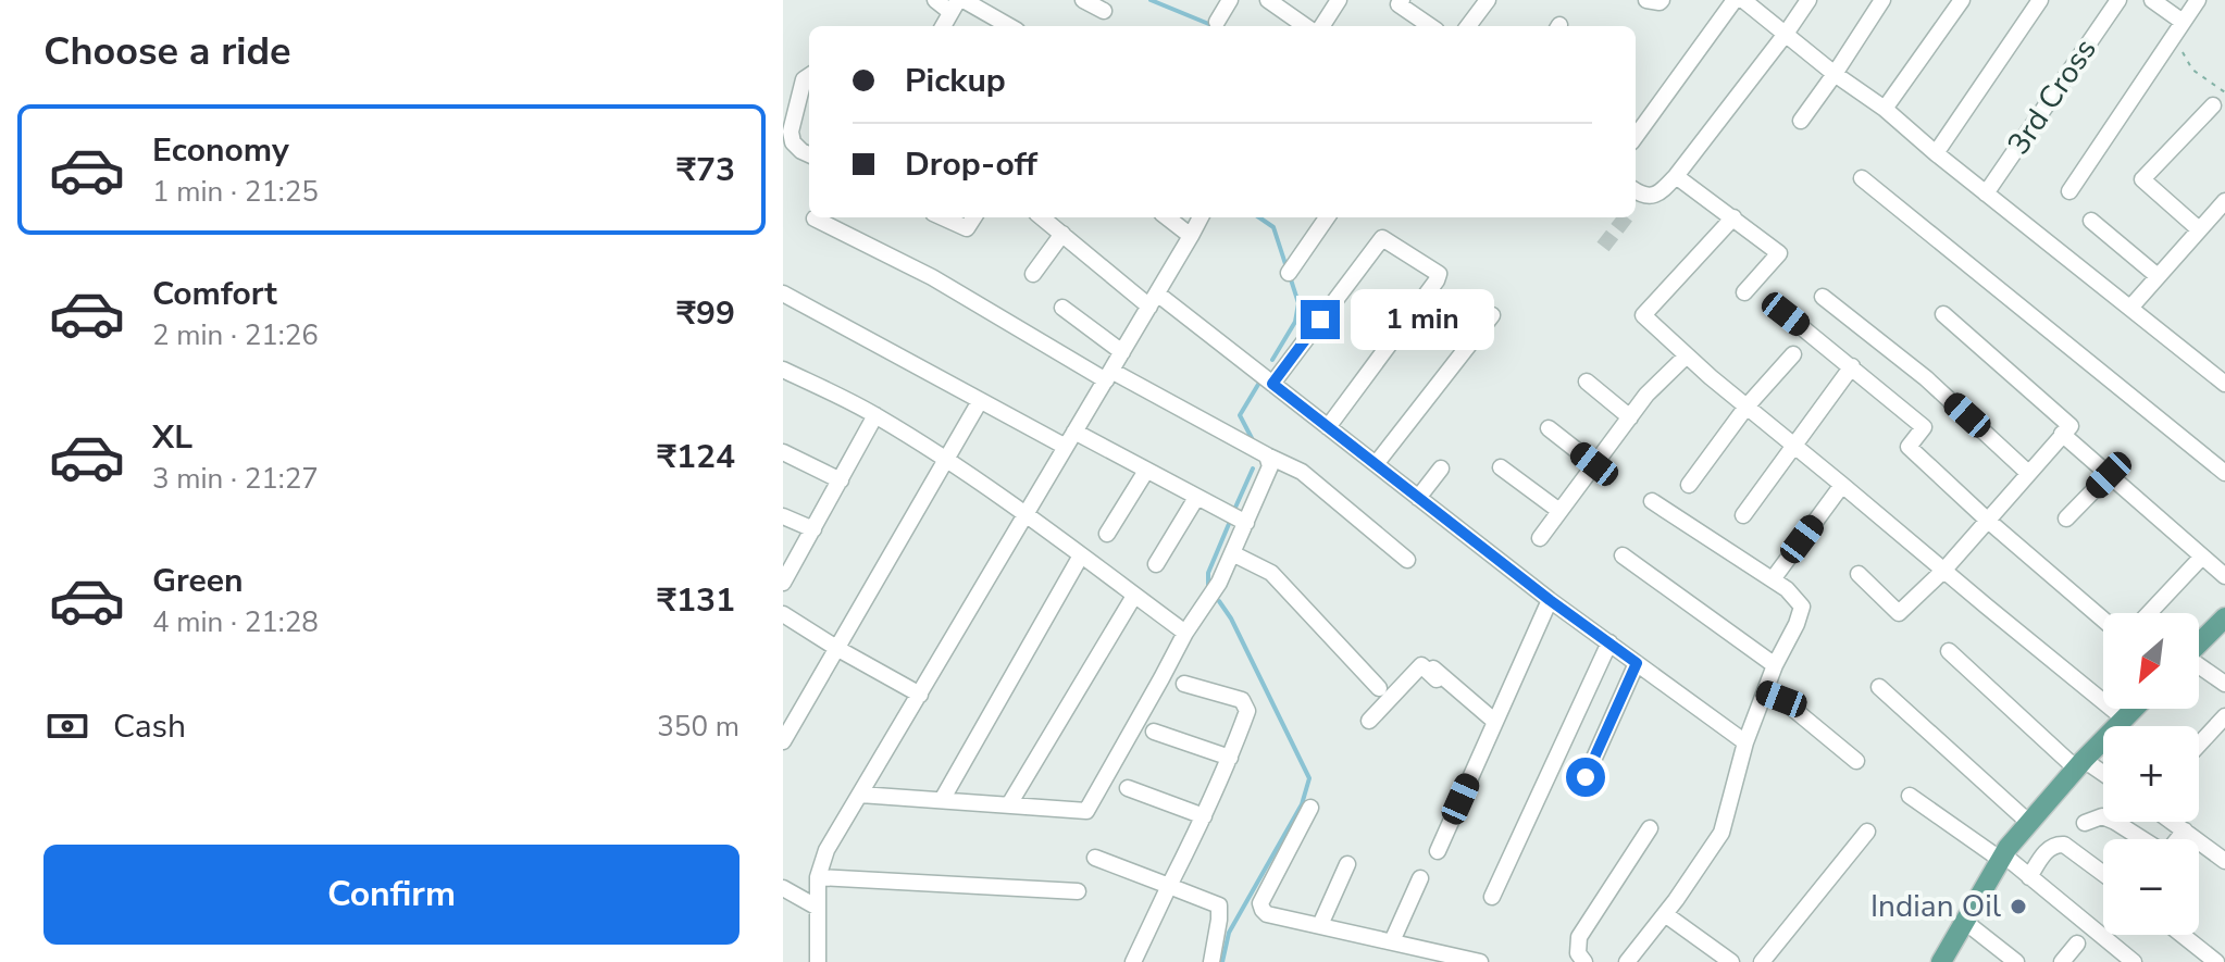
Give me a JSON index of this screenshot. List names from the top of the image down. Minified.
{"streets":{"street":["3rd Cross"]},"places":["Indian Oil"],"north":"bottom left","page":{"heading":"Choose a ride","banner":["Pickup","Drop-off"],"list":[{"name":"Economy","note":"1 min · 21:25","value":"₹73"},{"name":"Comfort","note":"2 min · 21:26","value":"₹99"},{"name":"XL","note":"3 min · 21:27","value":"₹124"},{"name":"Green","note":"4 min · 21:28","value":"₹131"}],"bubble":"1 min","map_buttons":["+","−"],"pay":["Cash","350 m"],"buttons":"Confirm"}}
